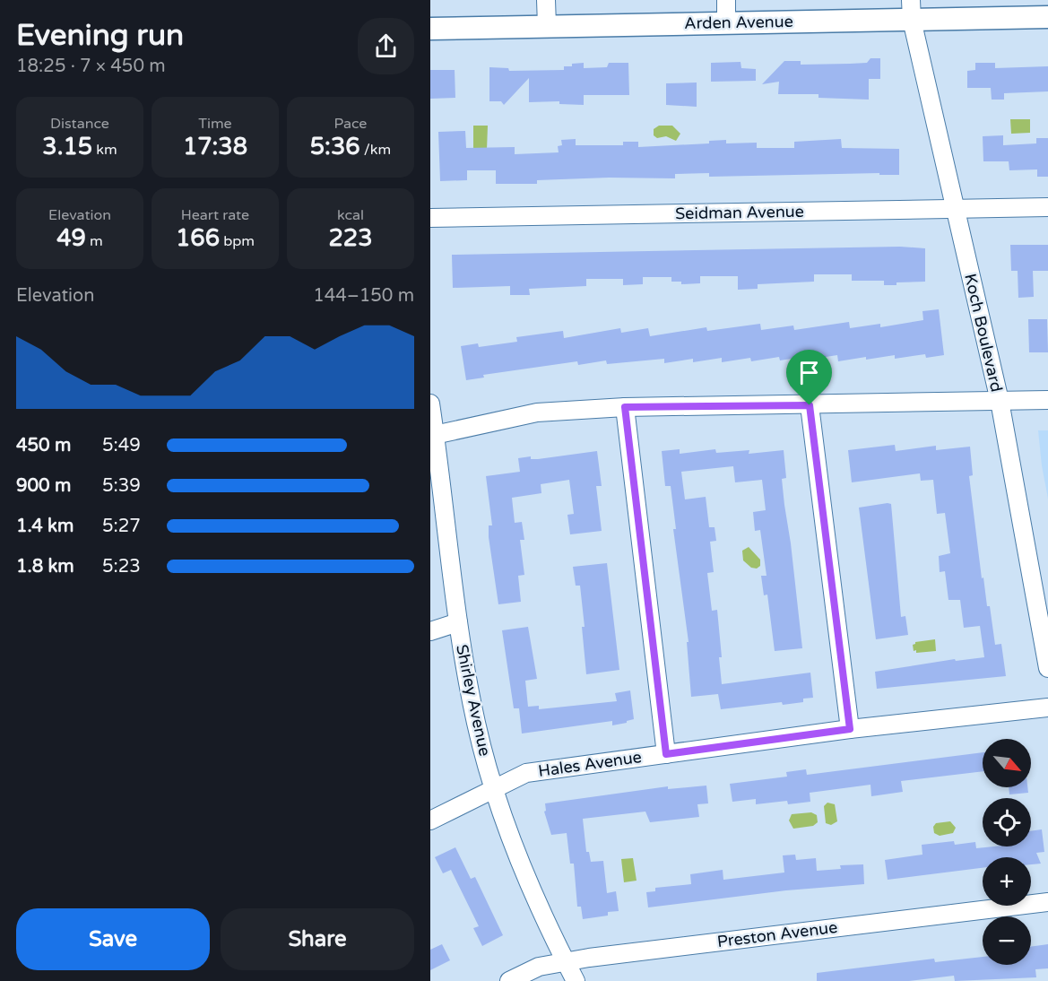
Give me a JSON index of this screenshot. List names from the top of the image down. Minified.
{"streets":{"street":["Arden Avenue","Seidman Avenue","Koch Boulevard","Shirley Avenue","Hales Avenue","Preston Avenue"]},"crossings":[["Arden Avenue","Koch Boulevard"],["Seidman Avenue","Koch Boulevard"],["Shirley Avenue","Hales Avenue"],["Shirley Avenue","Preston Avenue"]],"north":"bottom right","page":{"heading":["Evening run","18:25 · 7 × 450 m"],"stats":[["Distance","3.15 km"],["Time","17:38"],["Pace","5:36 /km"],["Elevation","49 m"],["Heart rate","166 bpm"],["kcal","223"]],"chart":["Elevation","144–150 m"],"list":[{"name":"450 m","note":"5:49"},{"name":"900 m","note":"5:39"},{"name":"1.4 km","note":"5:27"},{"name":"1.8 km","note":"5:23"}],"map_buttons":["+","−"],"buttons":["Save","Share"]}}
